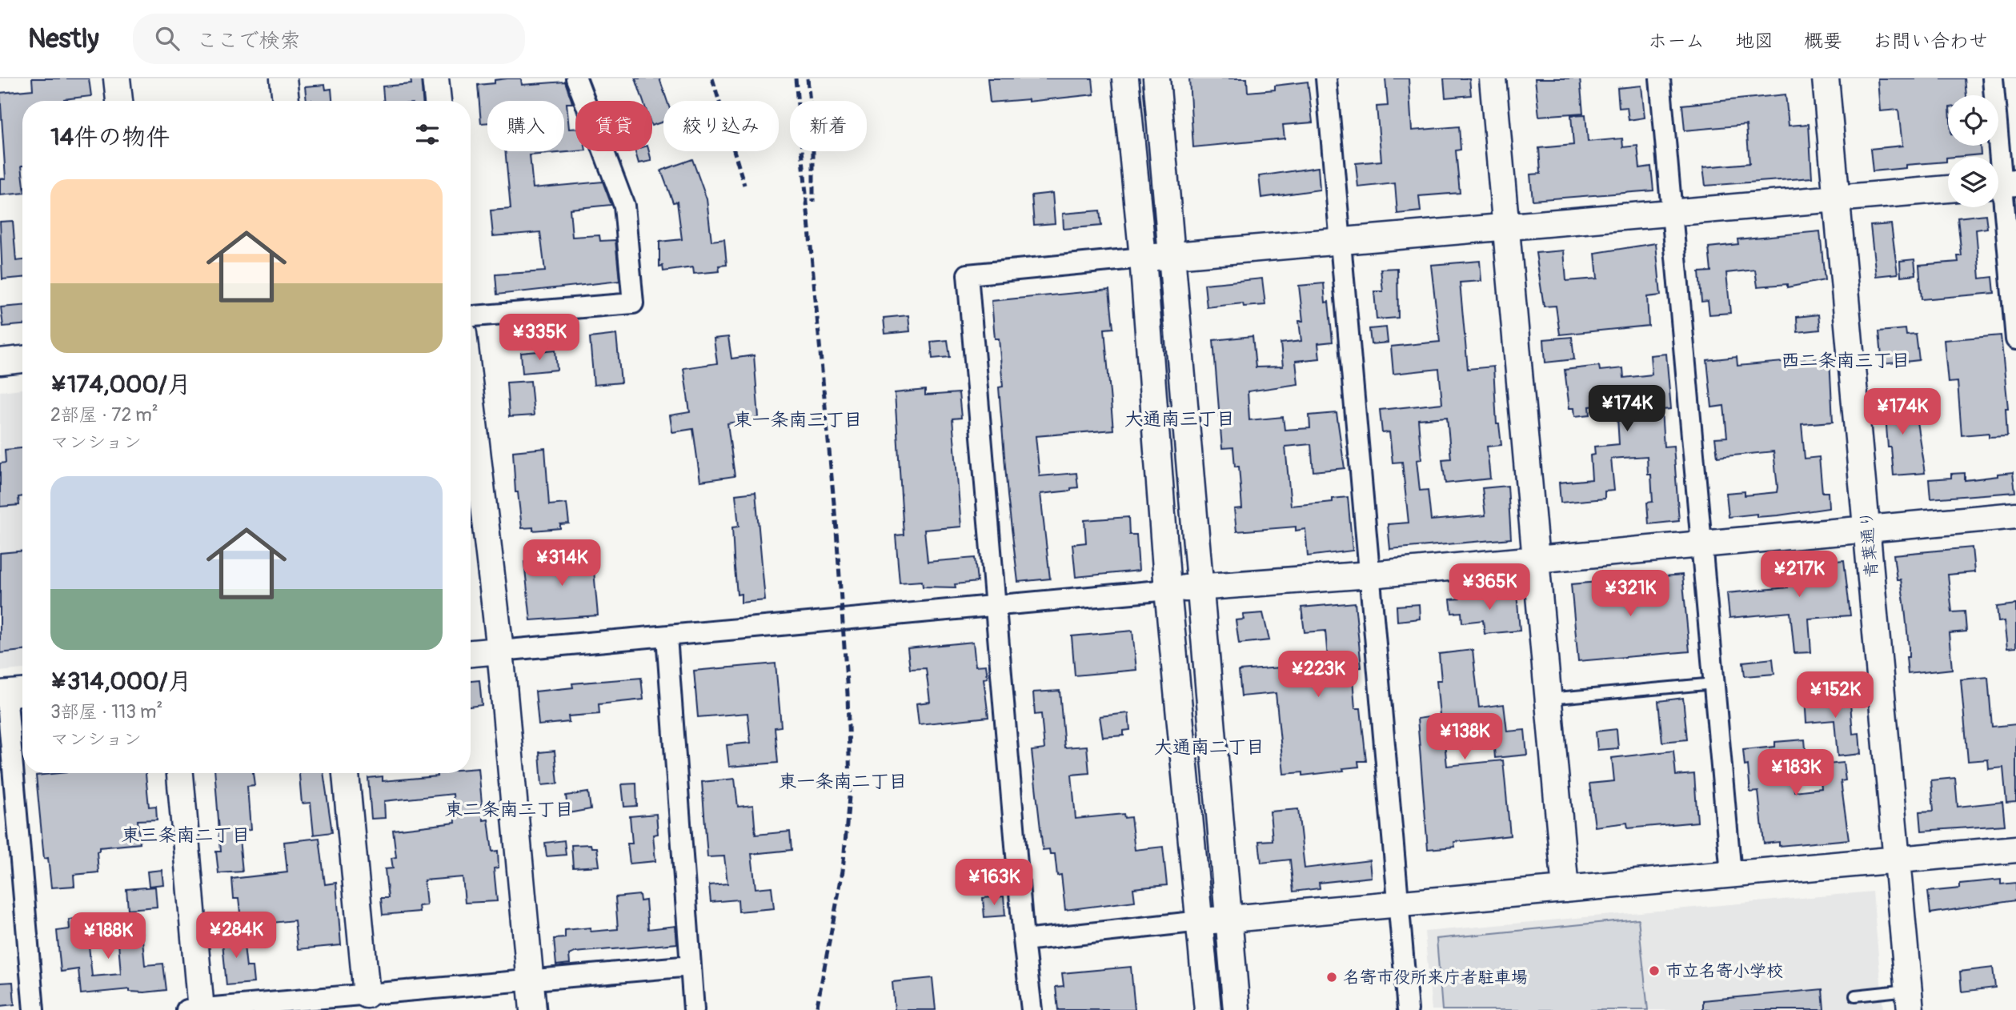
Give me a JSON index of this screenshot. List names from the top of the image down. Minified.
{"streets":{"street":["青葉通り"]},"districts":["西二条南三丁目","大通南三丁目","東一条南三丁目","大通南二丁目","東一条南二丁目","東二条南二丁目","東三条南二丁目"],"places":["市立名寄小学校","名寄市役所来庁者駐車場"],"page":{"header":"Nestly","search":"ここで検索","nav":["ホーム","地図","概要","お問い合わせ"],"chip":["購入","賃貸","絞り込み","新着"],"heading":"14件の物件","list":[{"name":"¥174,000/月","note":"2部屋 · 72 m² · マンション"},{"name":"¥314,000/月","note":"3部屋 · 113 m² · マンション"}],"price":["¥335K","¥174K","¥174K","¥314K","¥217K","¥365K","¥321K","¥223K","¥152K","¥138K","¥183K","¥163K","¥284K","¥188K"]}}
